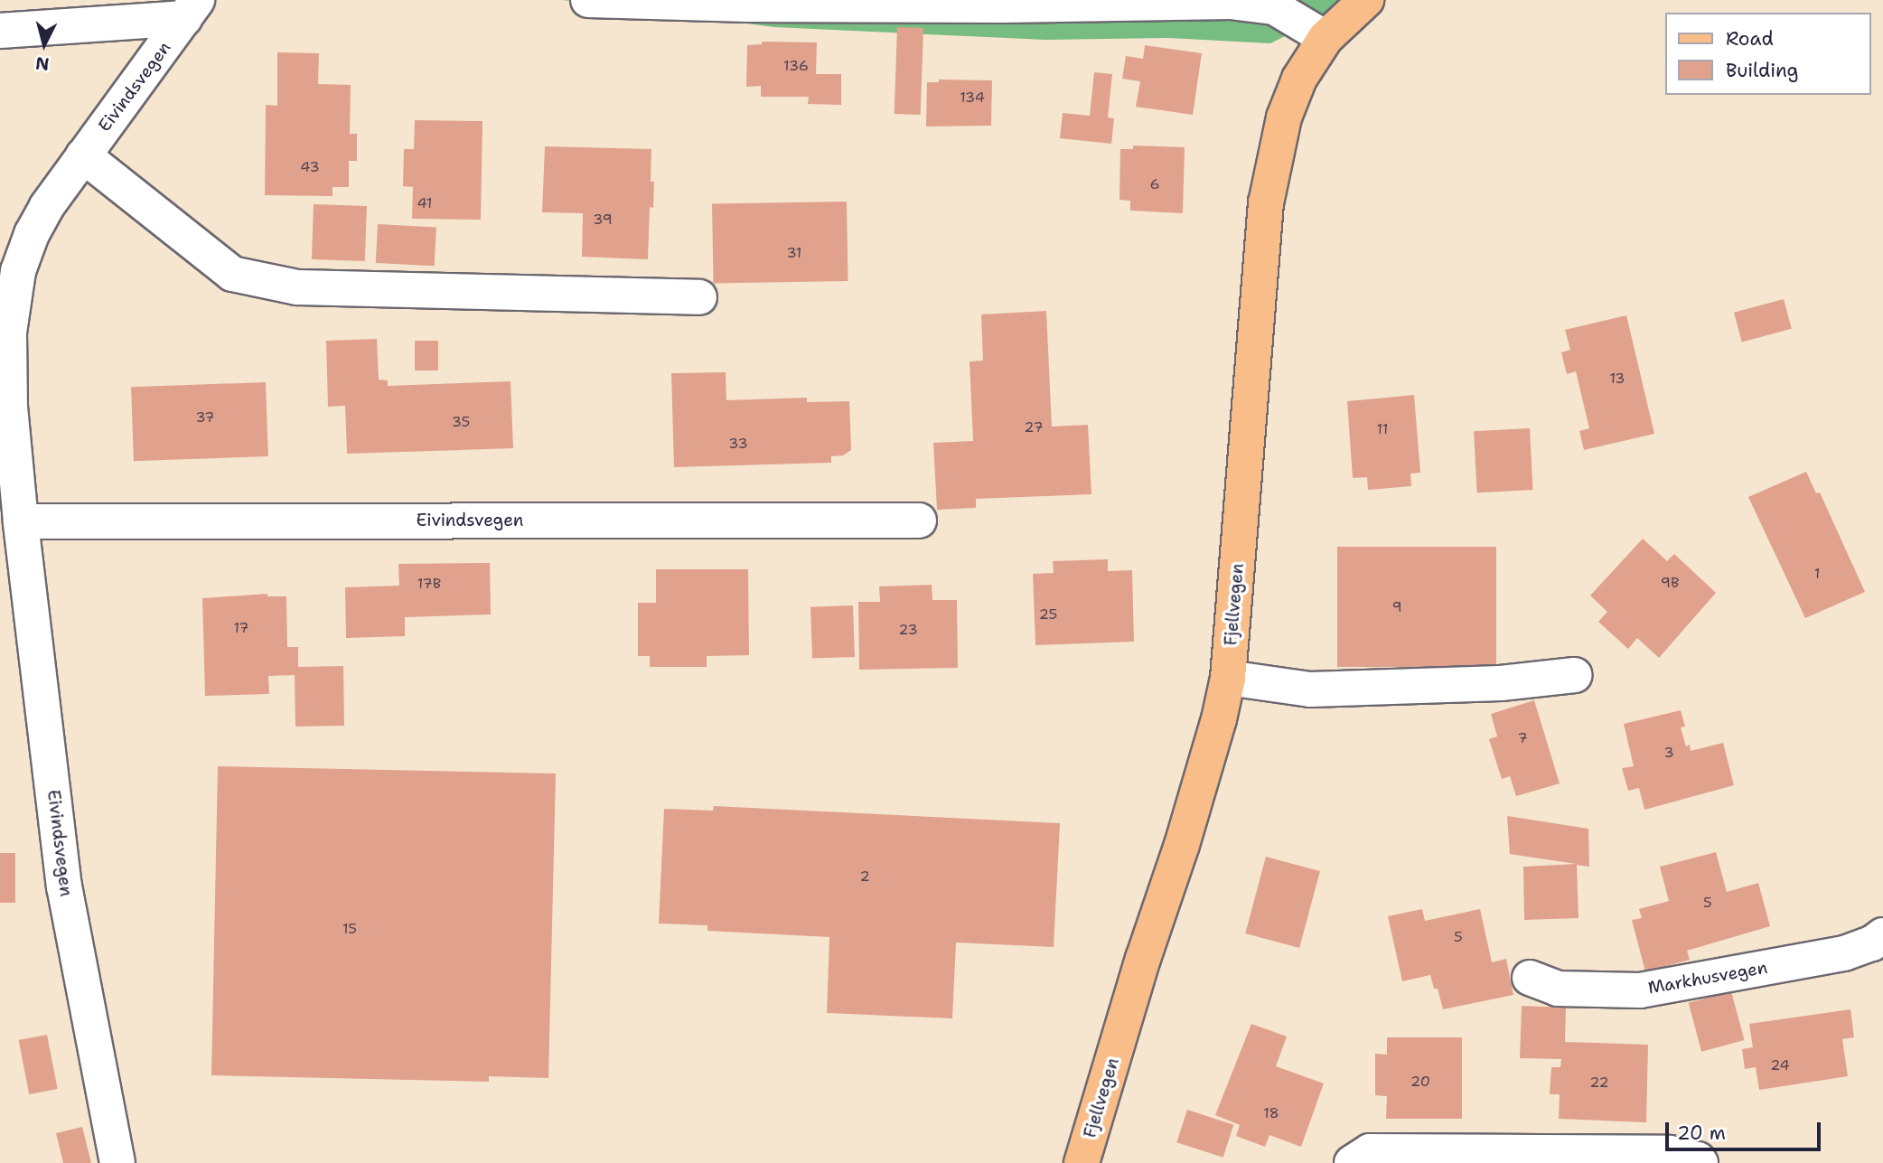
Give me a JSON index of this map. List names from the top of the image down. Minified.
{"streets":{"main road":["Fjellvegen"],"street":["Eivindsvegen","Markhusvegen"]},"house_numbers":["136","134","43","6","41","39","31","13","37","35","27","11","33","1","9B","17B","9","25","17","23","7","3","2","5","15","5","24","20","22","18"],"legend":["Road","Building"],"scale_bar":"20 m","north":"bottom"}
